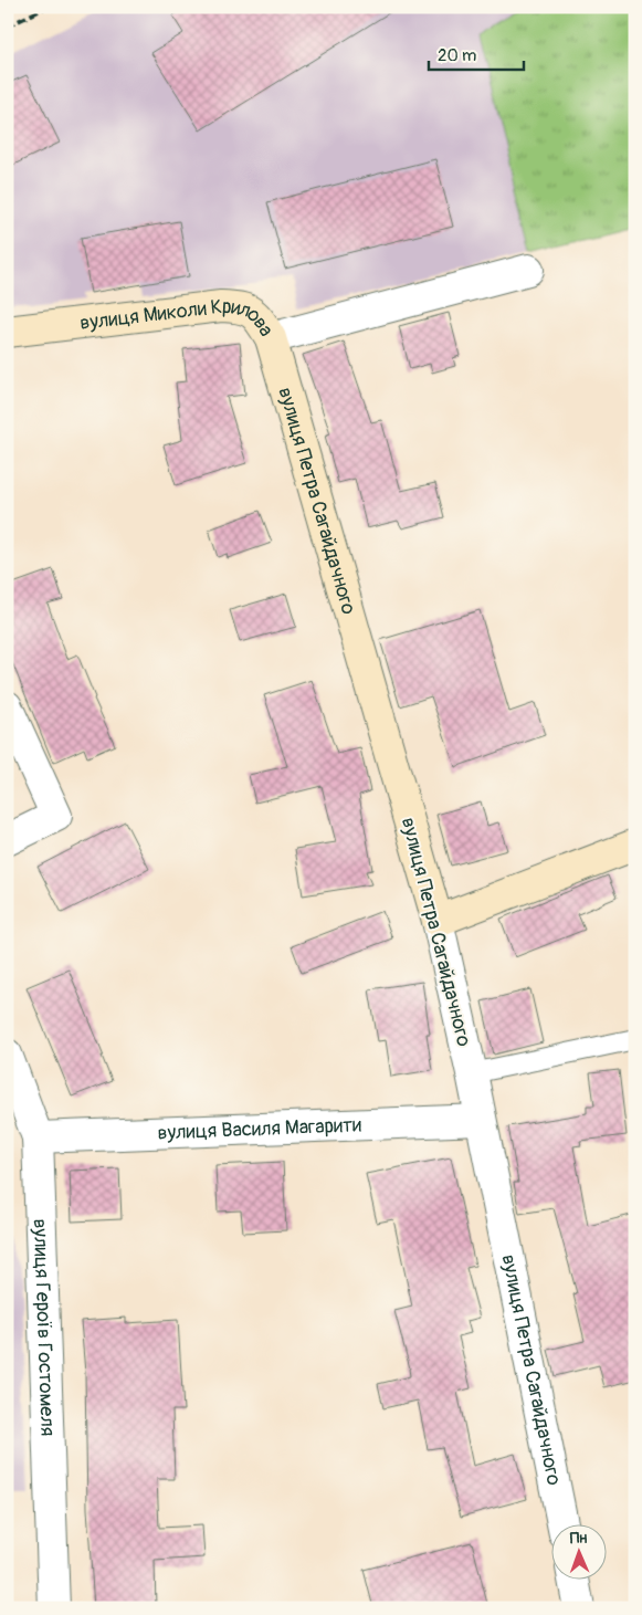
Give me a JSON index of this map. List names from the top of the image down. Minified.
{"streets":{"street":["вулиця Миколи Крилова","вулиця Петра Сагайдачного","вулиця Василя Магарити","вулиця Героїв Гостомеля"]},"crossings":[["вулиця Миколи Крилова","вулиця Петра Сагайдачного"],["вулиця Петра Сагайдачного","вулиця Василя Магарити"],["вулиця Василя Магарити","вулиця Героїв Гостомеля"]],"scale_bar":"20 m","north":"top"}
